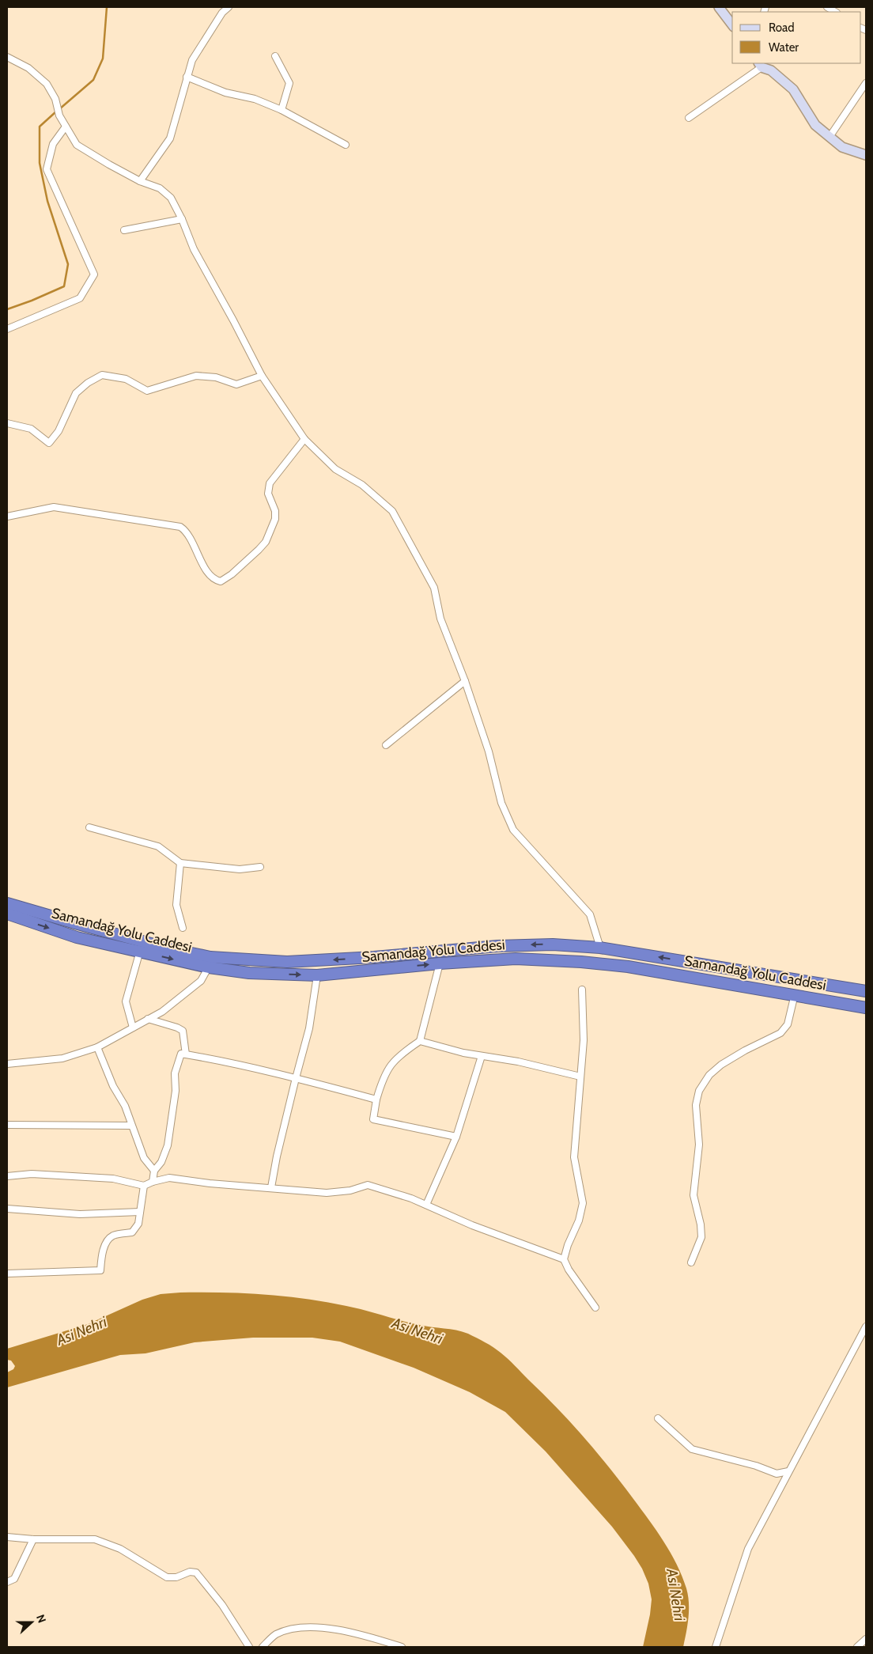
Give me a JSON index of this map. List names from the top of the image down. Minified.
{"streets":{"highway":["Samandağ Yolu Caddesi"]},"water":["Asi Nehri"],"legend":["Road","Water"],"north":"right"}
